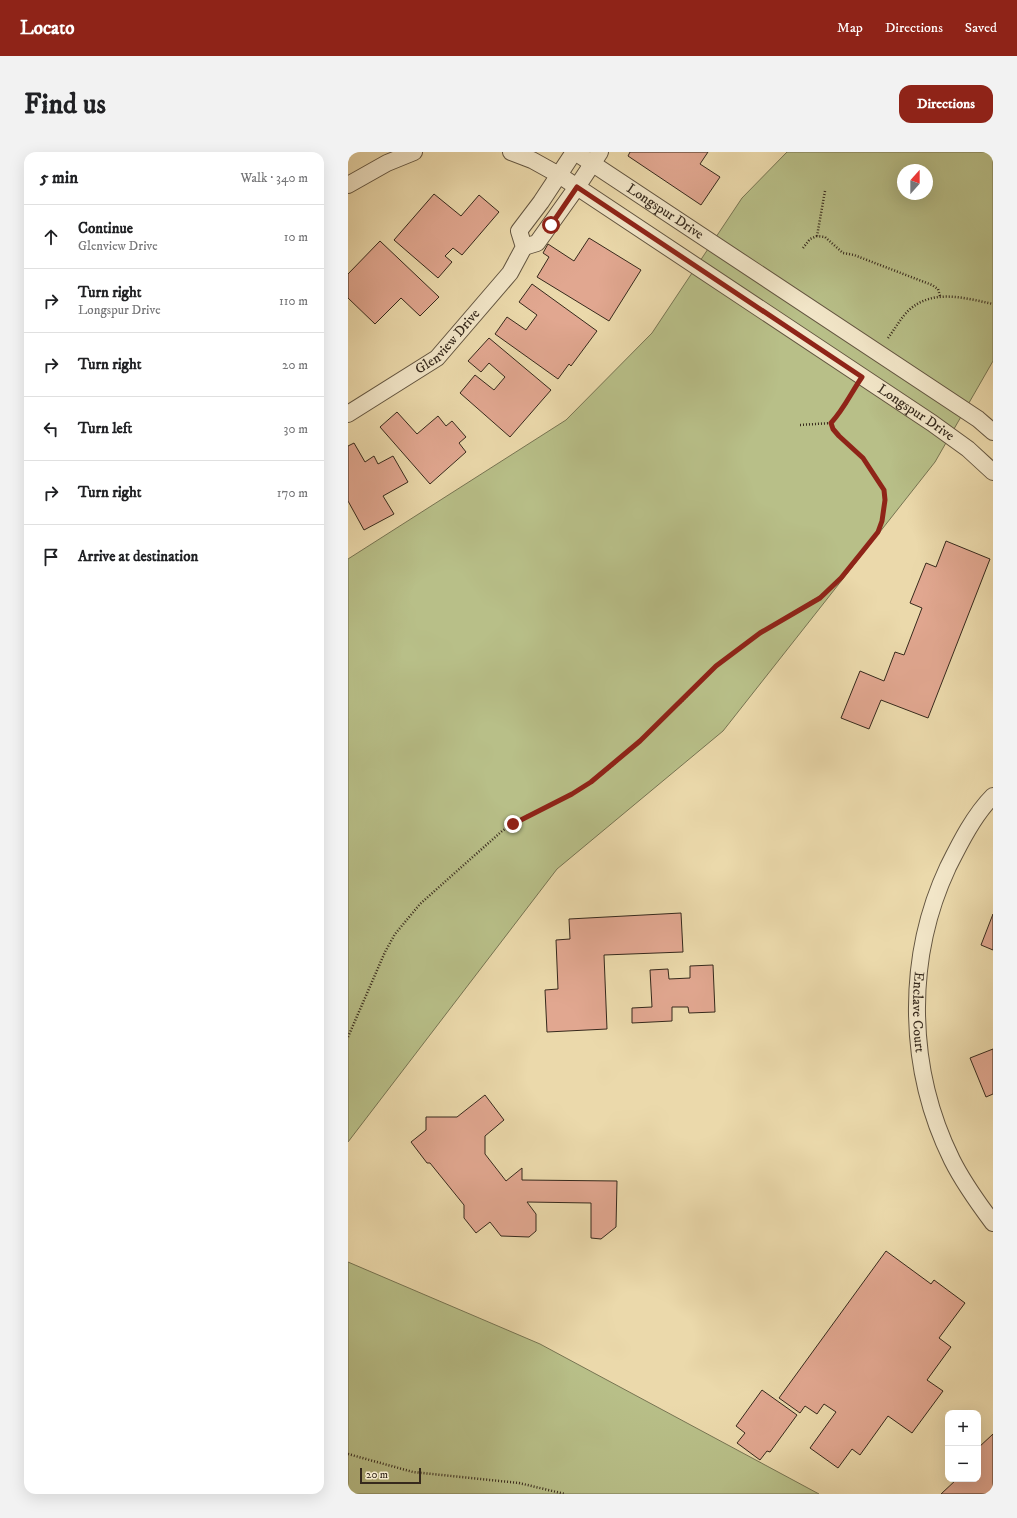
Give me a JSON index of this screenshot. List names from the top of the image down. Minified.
{"streets":{"street":["Longspur Drive","Glenview Drive","Enclave Court"]},"scale_bar":"20 m","north":"top","page":{"header":"Locato","nav":["Map","Directions","Saved"],"buttons":"Directions","title":"Find us","heading":["5 min","Walk · 340 m"],"list":[["Continue","Glenview Drive","10 m"],["Turn right","Longspur Drive","110 m"],["Turn right","20 m"],["Turn left","30 m"],["Turn right","170 m"],"Arrive at destination"],"map_buttons":["+","−"],"scale":"20 m"}}
